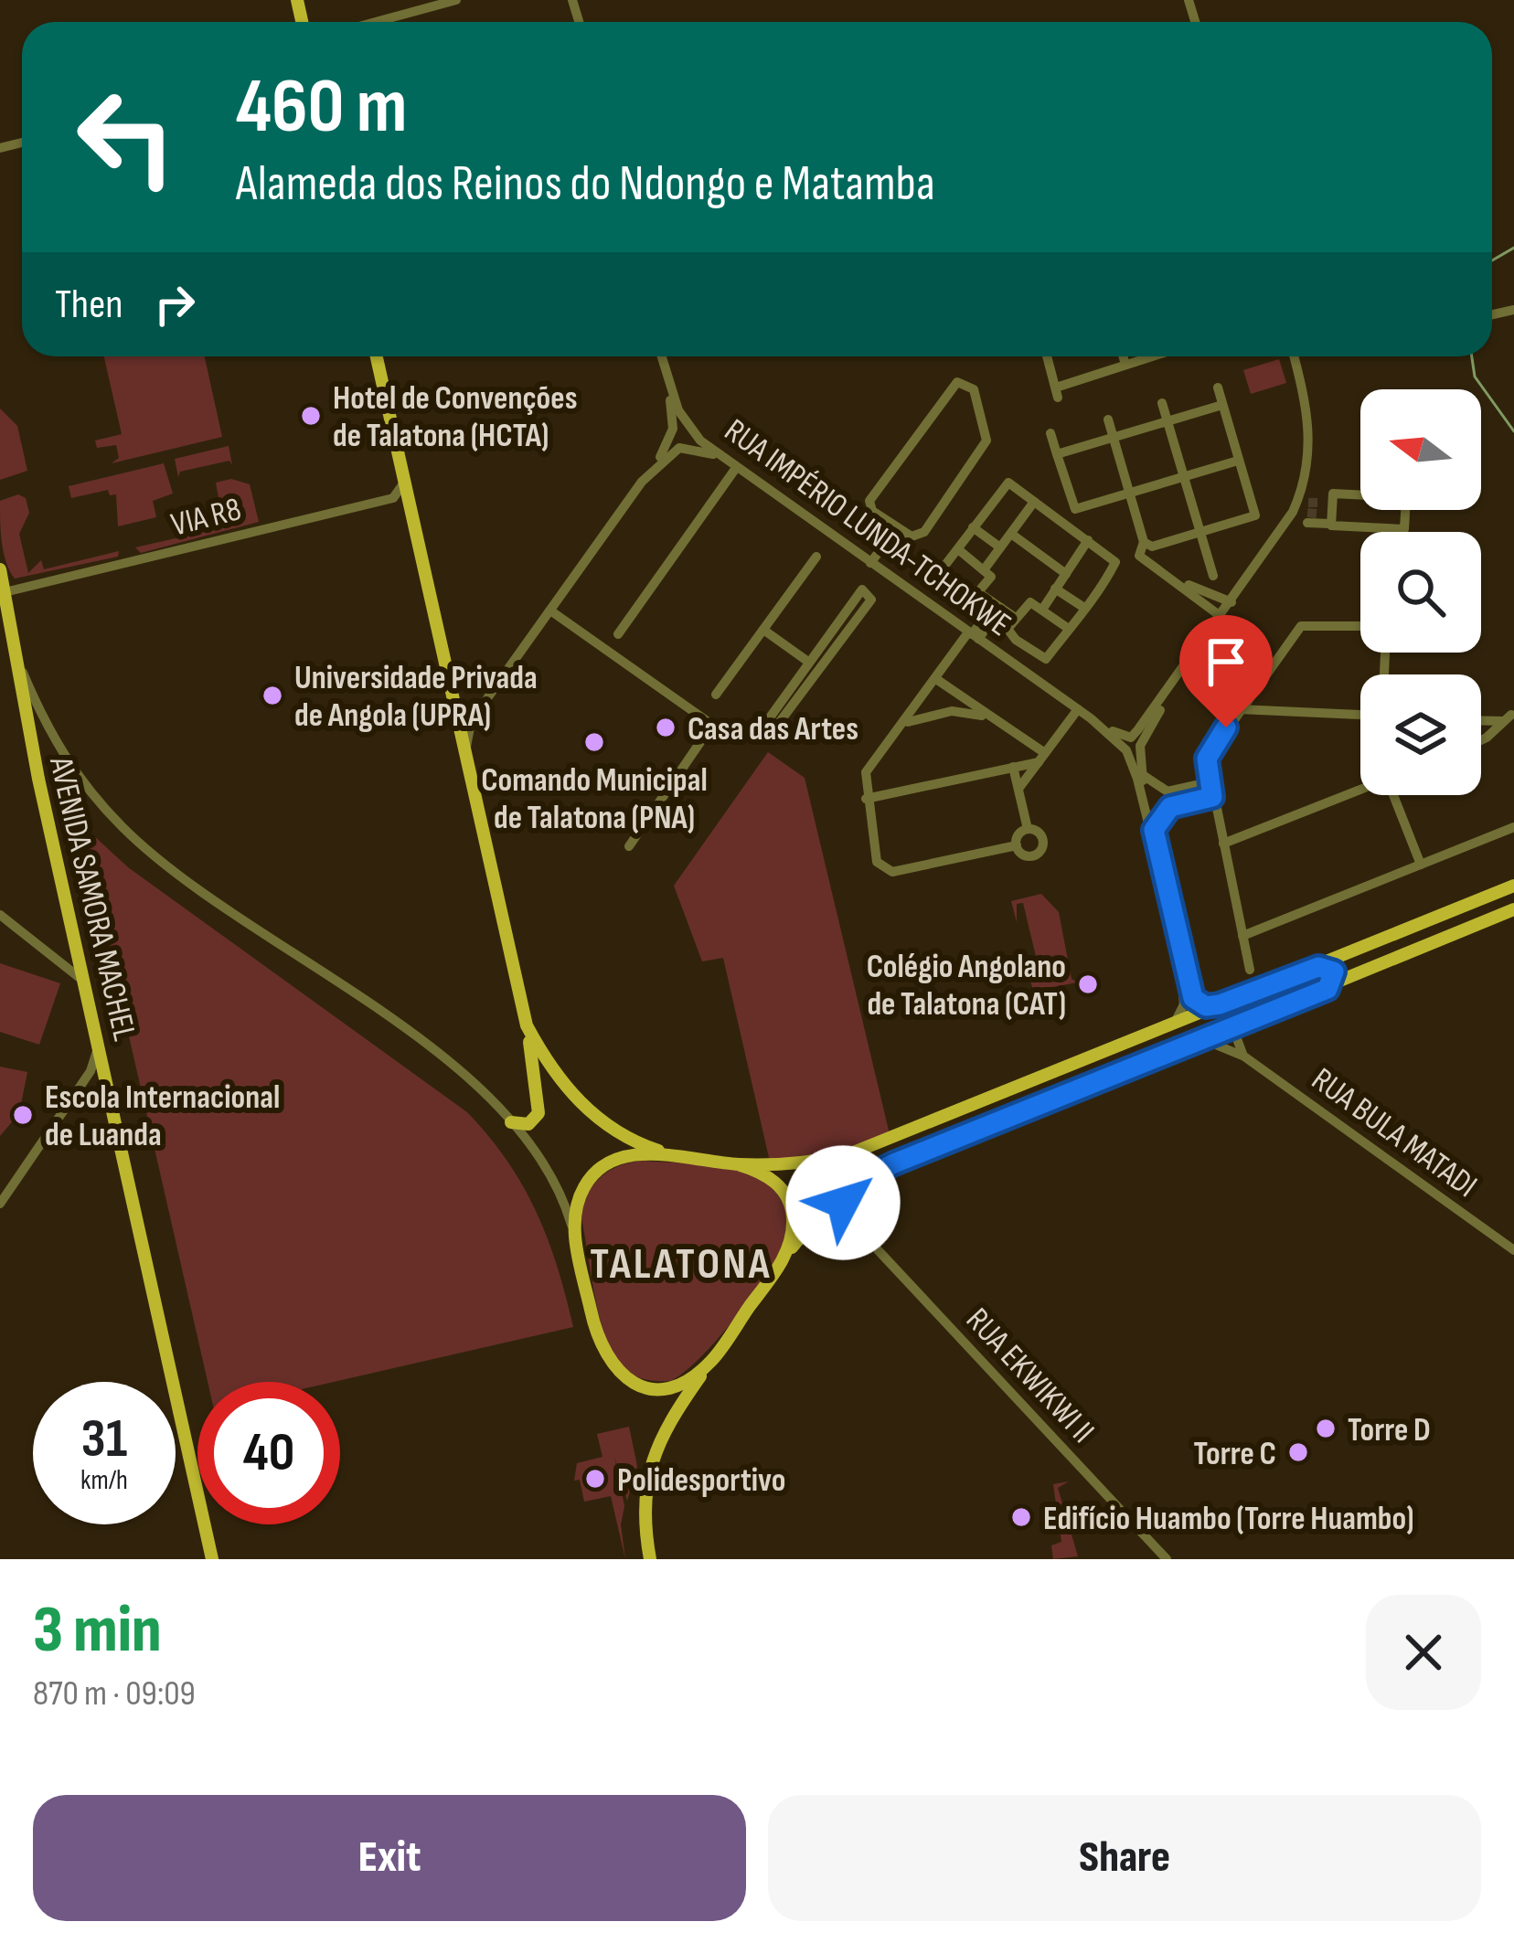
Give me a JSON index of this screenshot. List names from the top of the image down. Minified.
{"streets":{"main road":["AVENIDA SAMORA MACHEL"],"street":["VIA R8","RUA IMPÉRIO LUNDA-TCHOKWE","RUA BULA MATADI","RUA EKWIKWI II"]},"crossings":[["VIA R8","AVENIDA SAMORA MACHEL"]],"districts":["TALATONA"],"places":["Hotel de Convenções de Talatona (HCTA)","Universidade Privada de Angola (UPRA)","Casa das Artes","Comando Municipal de Talatona (PNA)","Colégio Angolano de Talatona (CAT)","Escola Internacional de Luanda","Torre D","Torre C","Polidesportivo","Edifício Huambo (Torre Huambo)"],"north":"left","page":{"turn":["460 m","Alameda dos Reinos do Ndongo e Matamba"],"then":"Then","speed":"31 km/h","limit":"40","heading":["3 min","870 m · 09:09"],"buttons":["Exit","Share"]}}
